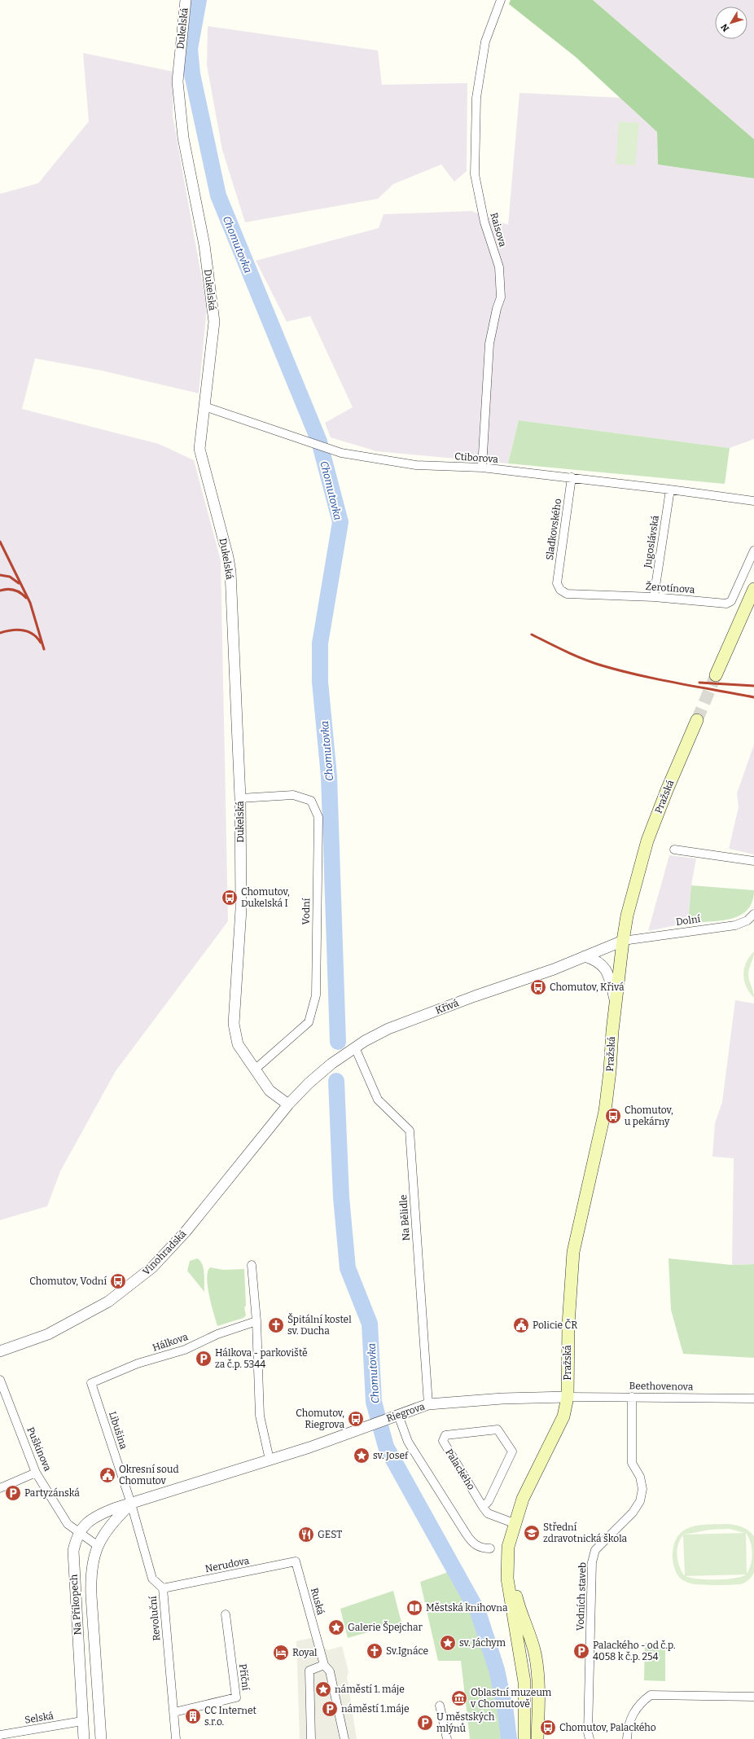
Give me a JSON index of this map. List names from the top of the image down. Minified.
{"streets":{"main road":["Pražská"],"street":["Dukelská","Raisova","Ctiborova","Sladkovského","Jugoslávská","Žerotínova","Vodní","Dolní","Křivá","Na Bělidle","Vinohradská","Hálkova","Beethovenova","Riegrova","Libušina","Puškinova","Palackého","Nerudova","Vodních staveb","Ruská","Na Příkopech","Revoluční","Příční","Selská"]},"crossings":[["Dukelská","Ctiborova"],["Dukelská","Vodní"],["Dukelská","Křivá"],["Dukelská","Vinohradská"],["Raisova","Ctiborova"],["Ctiborova","Sladkovského"],["Ctiborova","Jugoslávská"],["Sladkovského","Žerotínova"],["Jugoslávská","Žerotínova"],["Pražská","Dolní"],["Pražská","Křivá"],["Pražská","Beethovenova"],["Pražská","Riegrova"],["Dolní","Křivá"],["Křivá","Na Bělidle"],["Křivá","Vinohradská"],["Na Bělidle","Riegrova"],["Hálkova","Libušina"],["Beethovenova","Riegrova"],["Beethovenova","Vodních staveb"],["Riegrova","Na Příkopech"],["Libušina","Na Příkopech"],["Libušina","Revoluční"],["Puškinova","Na Příkopech"],["Nerudova","Ruská"],["Nerudova","Revoluční"],["Na Příkopech","Revoluční"],["Na Příkopech","Selská"],["Revoluční","Příční"]],"water":["Chomutovka"],"places":{"bus stop":["Chomutov, Dukelská I","Chomutov, Křivá","Chomutov, u pekárny","Chomutov, Vodní","Chomutov, Riegrova","Chomutov, Palackého"],"church":["Špitální kostel sv. Ducha","Sv.Ignáce"],"public building":["Policie ČR","Okresní soud Chomutov"],"parking":["Hálkova - parkoviště za č.p. 5344","Partyzánská","Palackého - od č.p. 4058 k č.p. 254","náměstí 1.máje","U městských mlýnů"],"place":["sv. Josef","Galerie Špejchar","sv. Jáchym","náměstí 1. máje"],"school or university":["Střední zdravotnická škola"],"restaurant":["GEST"],"library":["Městská knihovna"],"hotel":["Royal"],"museum":["Oblastní muzeum v Chomutově"],"building":["CC Internet s.r.o."]},"north":"bottom left"}
